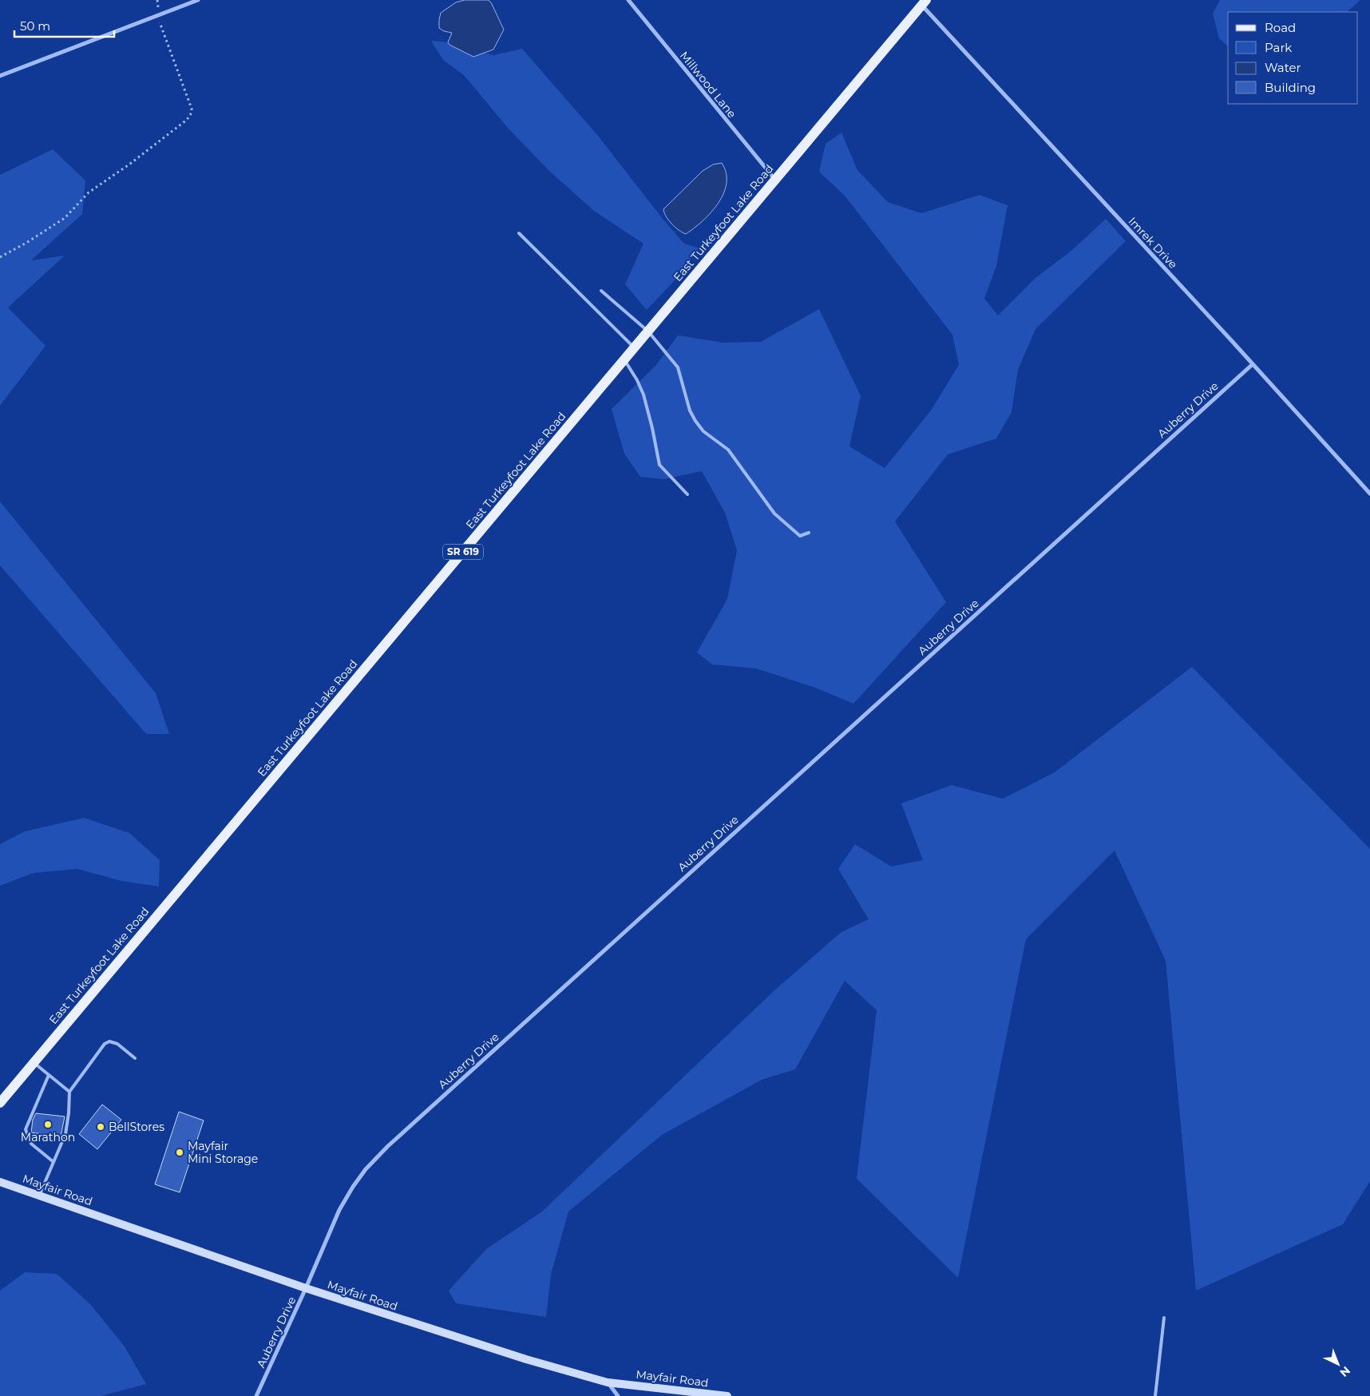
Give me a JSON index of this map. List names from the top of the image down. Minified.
{"streets":{"main road":["East Turkeyfoot Lake Road","SR 619"],"street":["Millwood Lane","Imrek Drive","Auberry Drive","Mayfair Road"]},"crossings":[["Millwood Lane","East Turkeyfoot Lake Road"],["East Turkeyfoot Lake Road","Imrek Drive"],["Imrek Drive","Auberry Drive"],["Auberry Drive","Mayfair Road"]],"places":["Marathon","BellStores","Mayfair Mini Storage"],"legend":["Road","Park","Water","Building"],"scale_bar":"50 m","north":"bottom right"}
